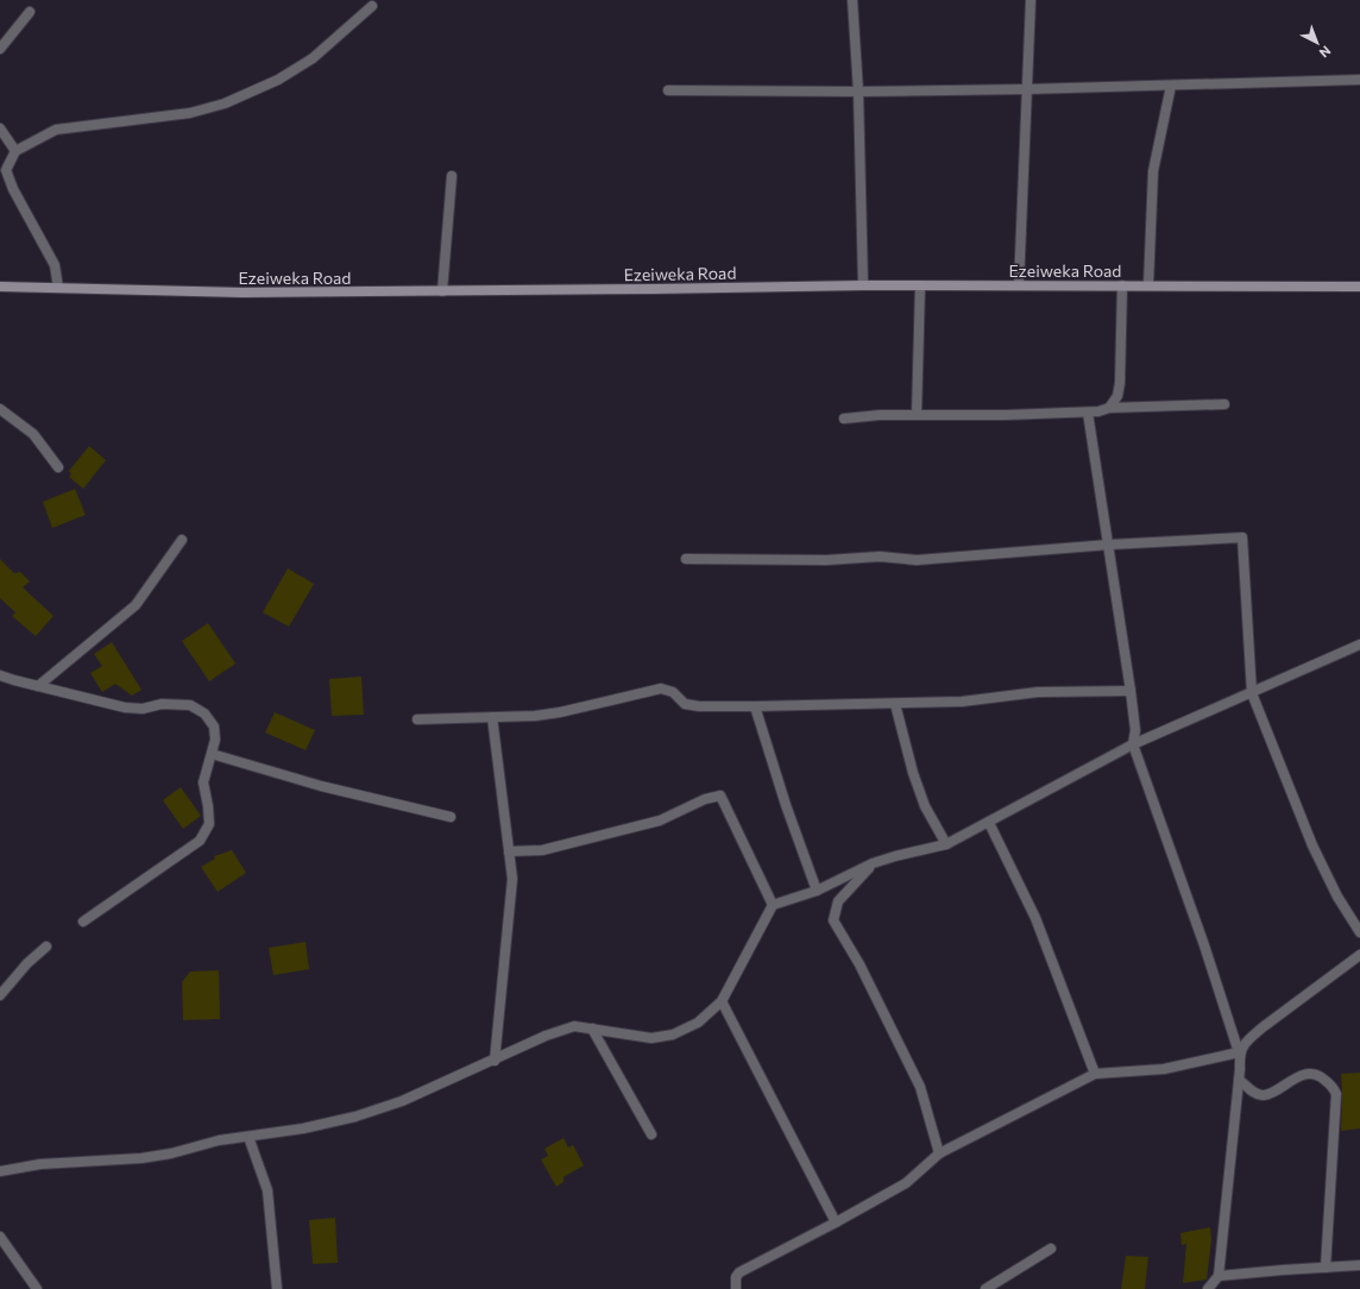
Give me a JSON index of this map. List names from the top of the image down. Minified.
{"streets":{"main road":["Ezeiweka Road"]},"north":"bottom right"}
